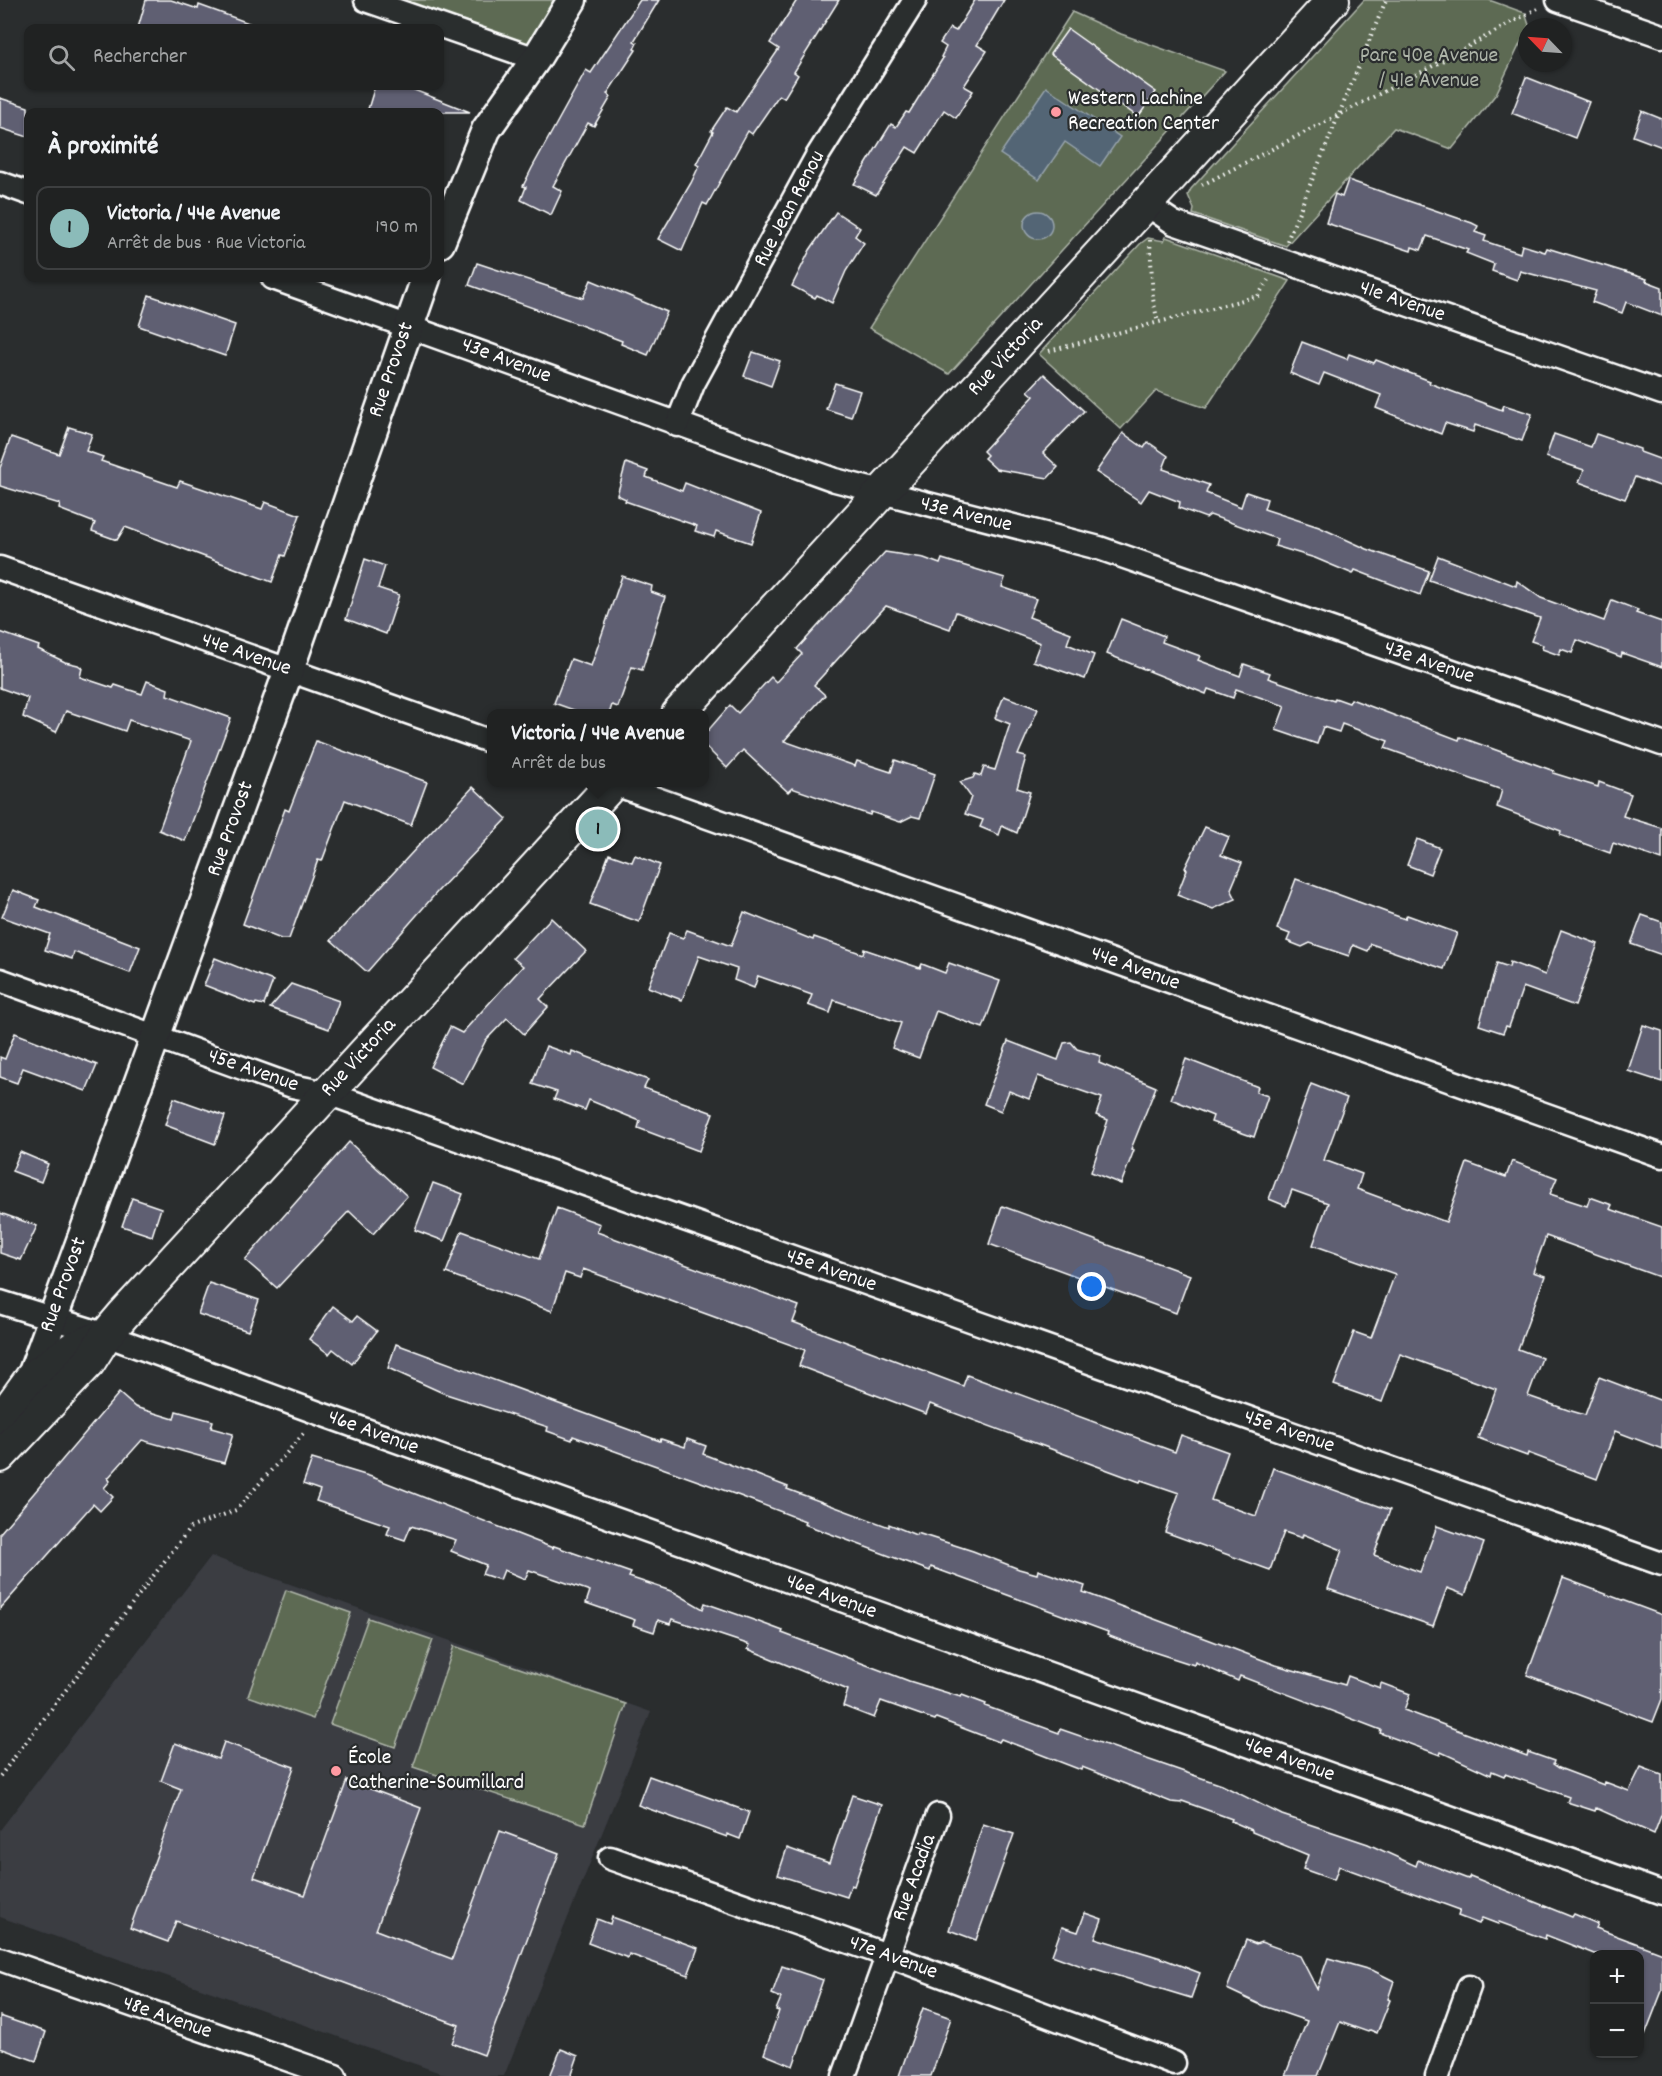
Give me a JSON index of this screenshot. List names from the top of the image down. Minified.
{"streets":{"main road":["Rue Victoria"],"street":["Rue Jean Renou","41e Avenue","43e Avenue","Rue Provost","44e Avenue","45e Avenue","46e Avenue","Rue Acadia","47e Avenue","48e Avenue"]},"crossings":[["Rue Jean Renou","43e Avenue"],["41e Avenue","Rue Victoria"],["Rue Victoria","43e Avenue"],["Rue Victoria","Rue Provost"],["Rue Victoria","45e Avenue"],["Rue Victoria","46e Avenue"],["43e Avenue","Rue Provost"],["Rue Provost","44e Avenue"],["Rue Provost","45e Avenue"],["Rue Provost","46e Avenue"],["Rue Acadia","47e Avenue"]],"parks":["Parc 40e Avenue / 41e Avenue"],"places":["Western Lachine Recreation Center","École Catherine-Soumillard"],"north":"top left","page":{"search":"Rechercher","heading":"À proximité","list":[{"mark":"1","name":"Victoria / 44e Avenue","note":"Arrêt de bus · Rue Victoria","value":"190 m"}],"popup":["Victoria / 44e Avenue","Arrêt de bus"],"pins":"1","map_buttons":["+","−"]}}
